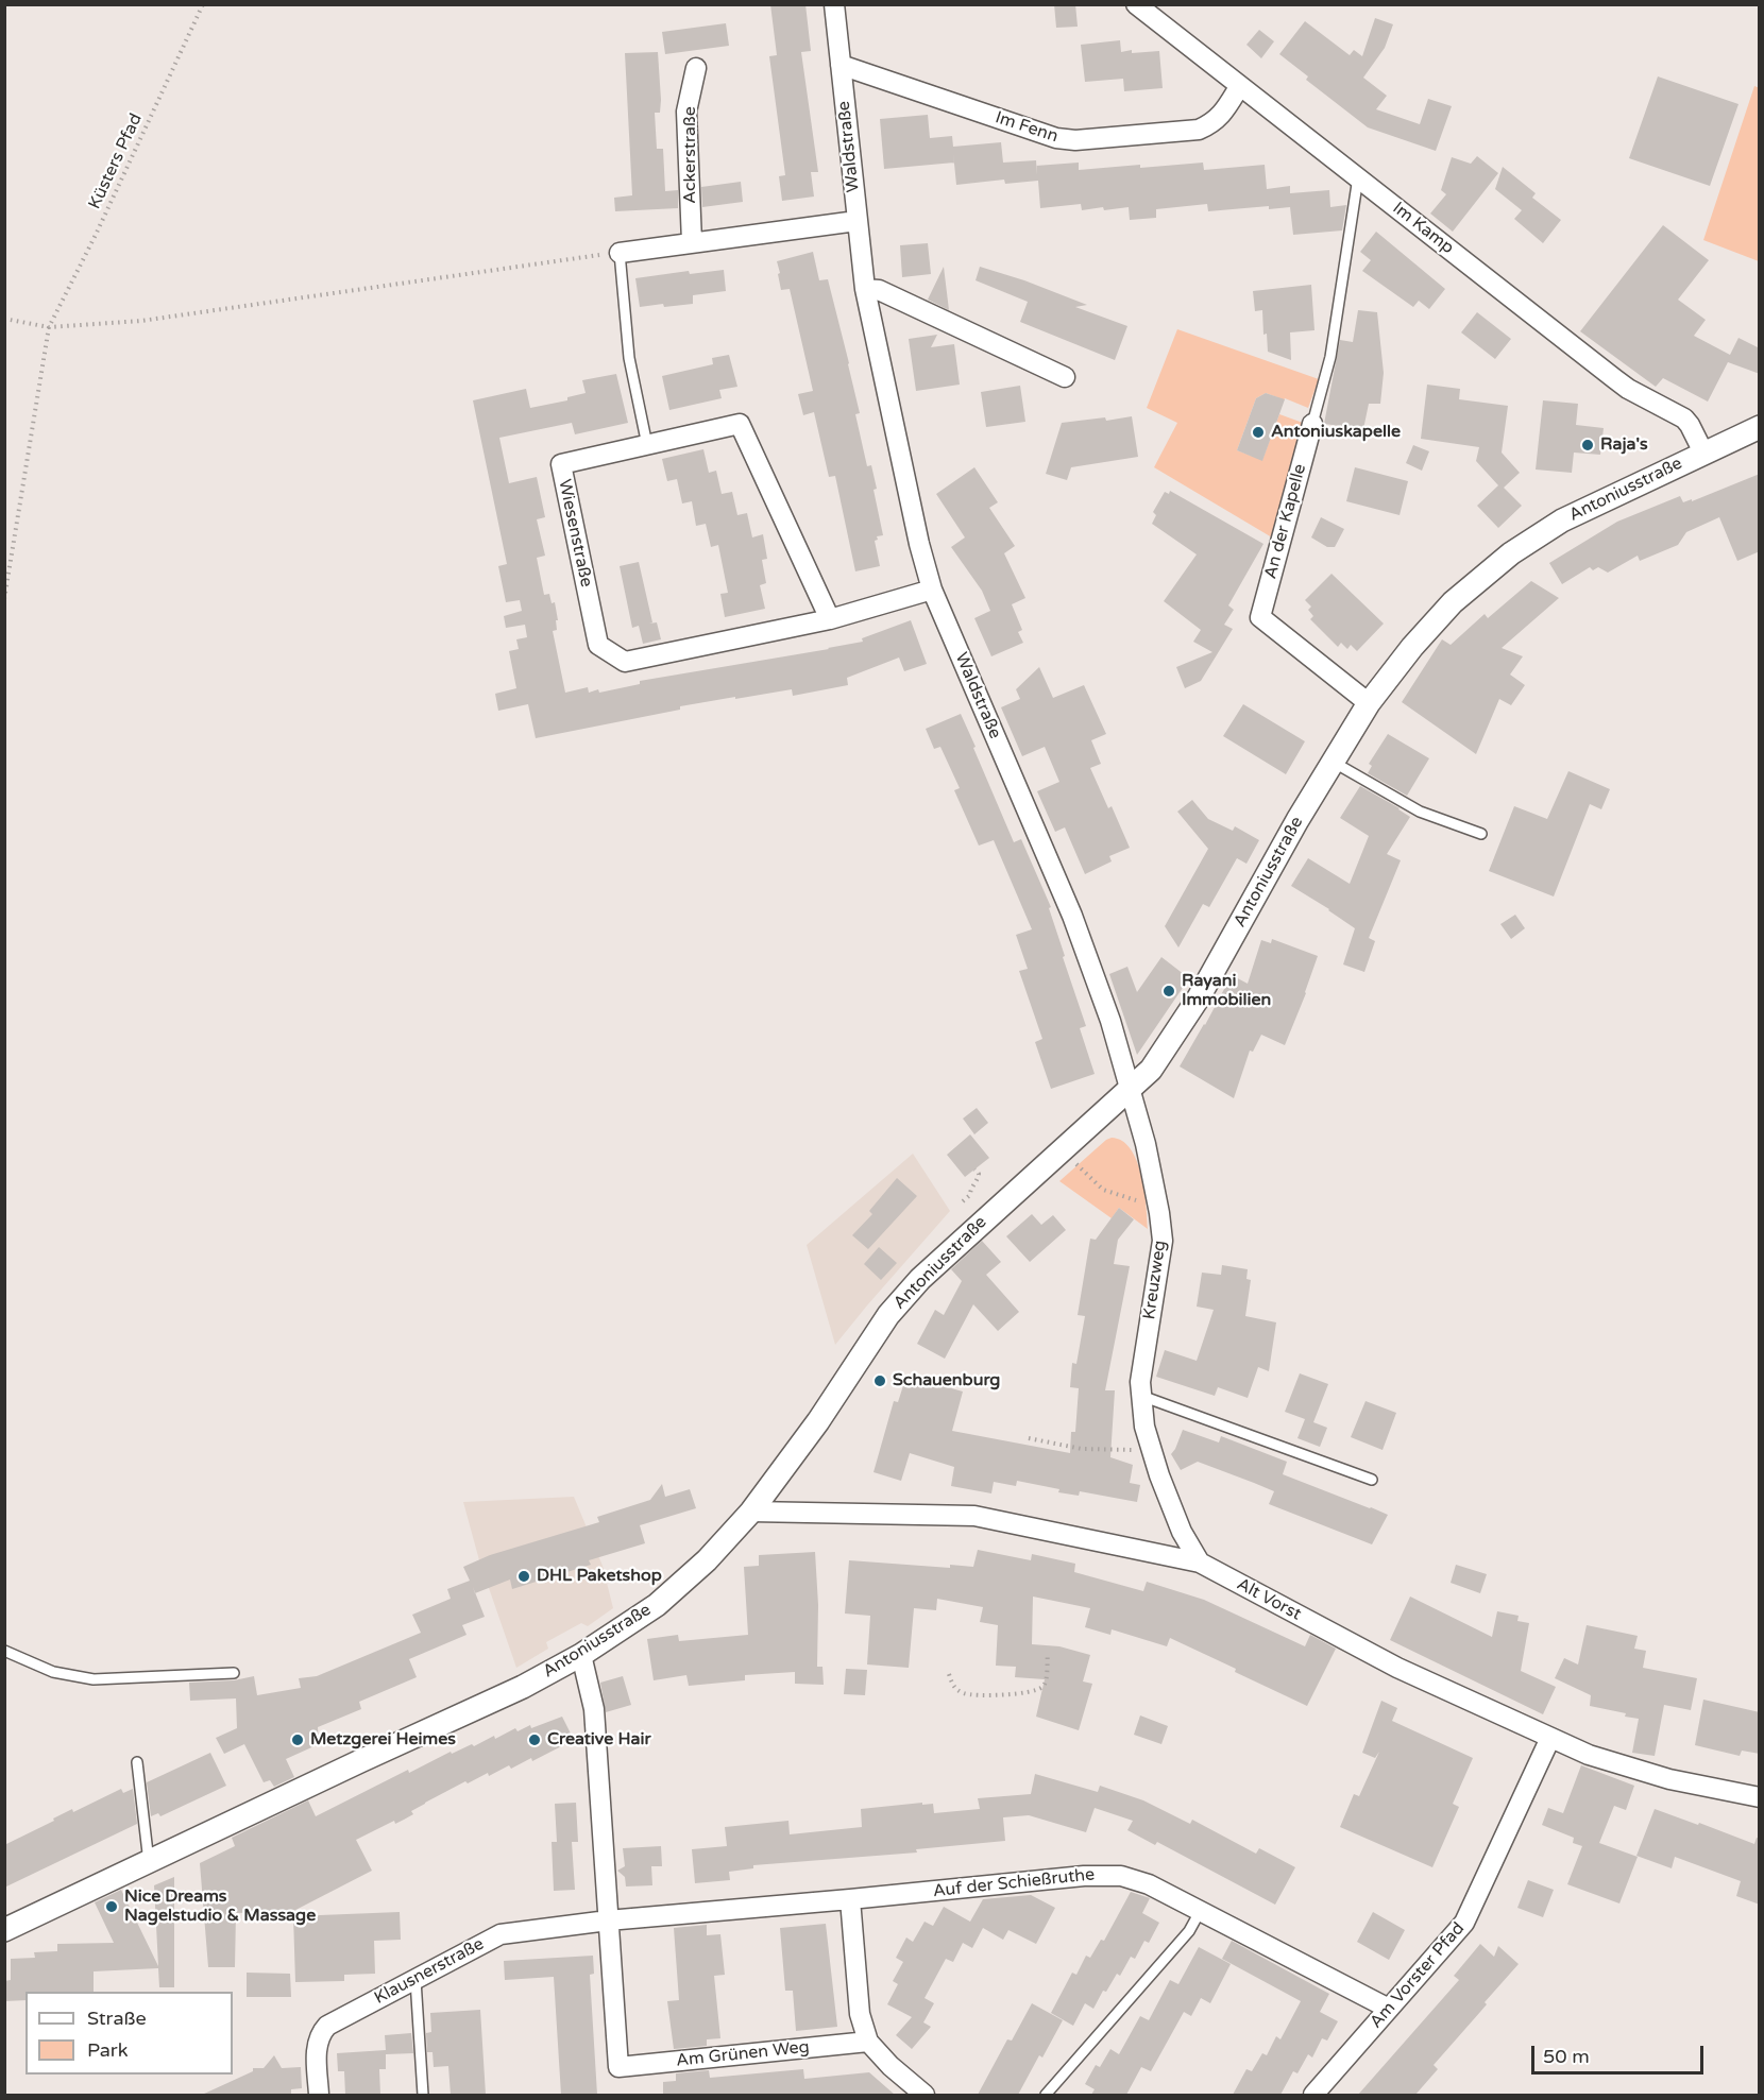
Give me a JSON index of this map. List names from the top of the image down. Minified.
{"streets":{"street":["Im Fenn","Waldstraße","Ackerstraße","Im Kamp","Antoniusstraße","An der Kapelle","Wiesenstraße","Kreuzweg","Alt Vorst","Auf der Schießruthe","Klausnerstraße","Am Vorster Pfad","Am Grünen Weg"],"path":["Küsters Pfad"]},"crossings":[["Im Fenn","Waldstraße"],["Im Fenn","Im Kamp"],["Waldstraße","Antoniusstraße"],["Waldstraße","Wiesenstraße"],["Waldstraße","Kreuzweg"],["Im Kamp","Antoniusstraße"],["Im Kamp","An der Kapelle"],["Antoniusstraße","An der Kapelle"],["Antoniusstraße","Kreuzweg"],["Antoniusstraße","Alt Vorst"],["Kreuzweg","Alt Vorst"],["Alt Vorst","Am Vorster Pfad"],["Auf der Schießruthe","Klausnerstraße"],["Auf der Schießruthe","Am Vorster Pfad"],["Auf der Schießruthe","Am Grünen Weg"],["Klausnerstraße","Am Grünen Weg"]],"places":["Antoniuskapelle","Raja's","Rayani Immobilien","Schauenburg","DHL Paketshop","Metzgerei Heimes","Creative Hair","Nice Dreams Nagelstudio & Massage"],"legend":["Straße","Park"],"scale_bar":"50 m"}
